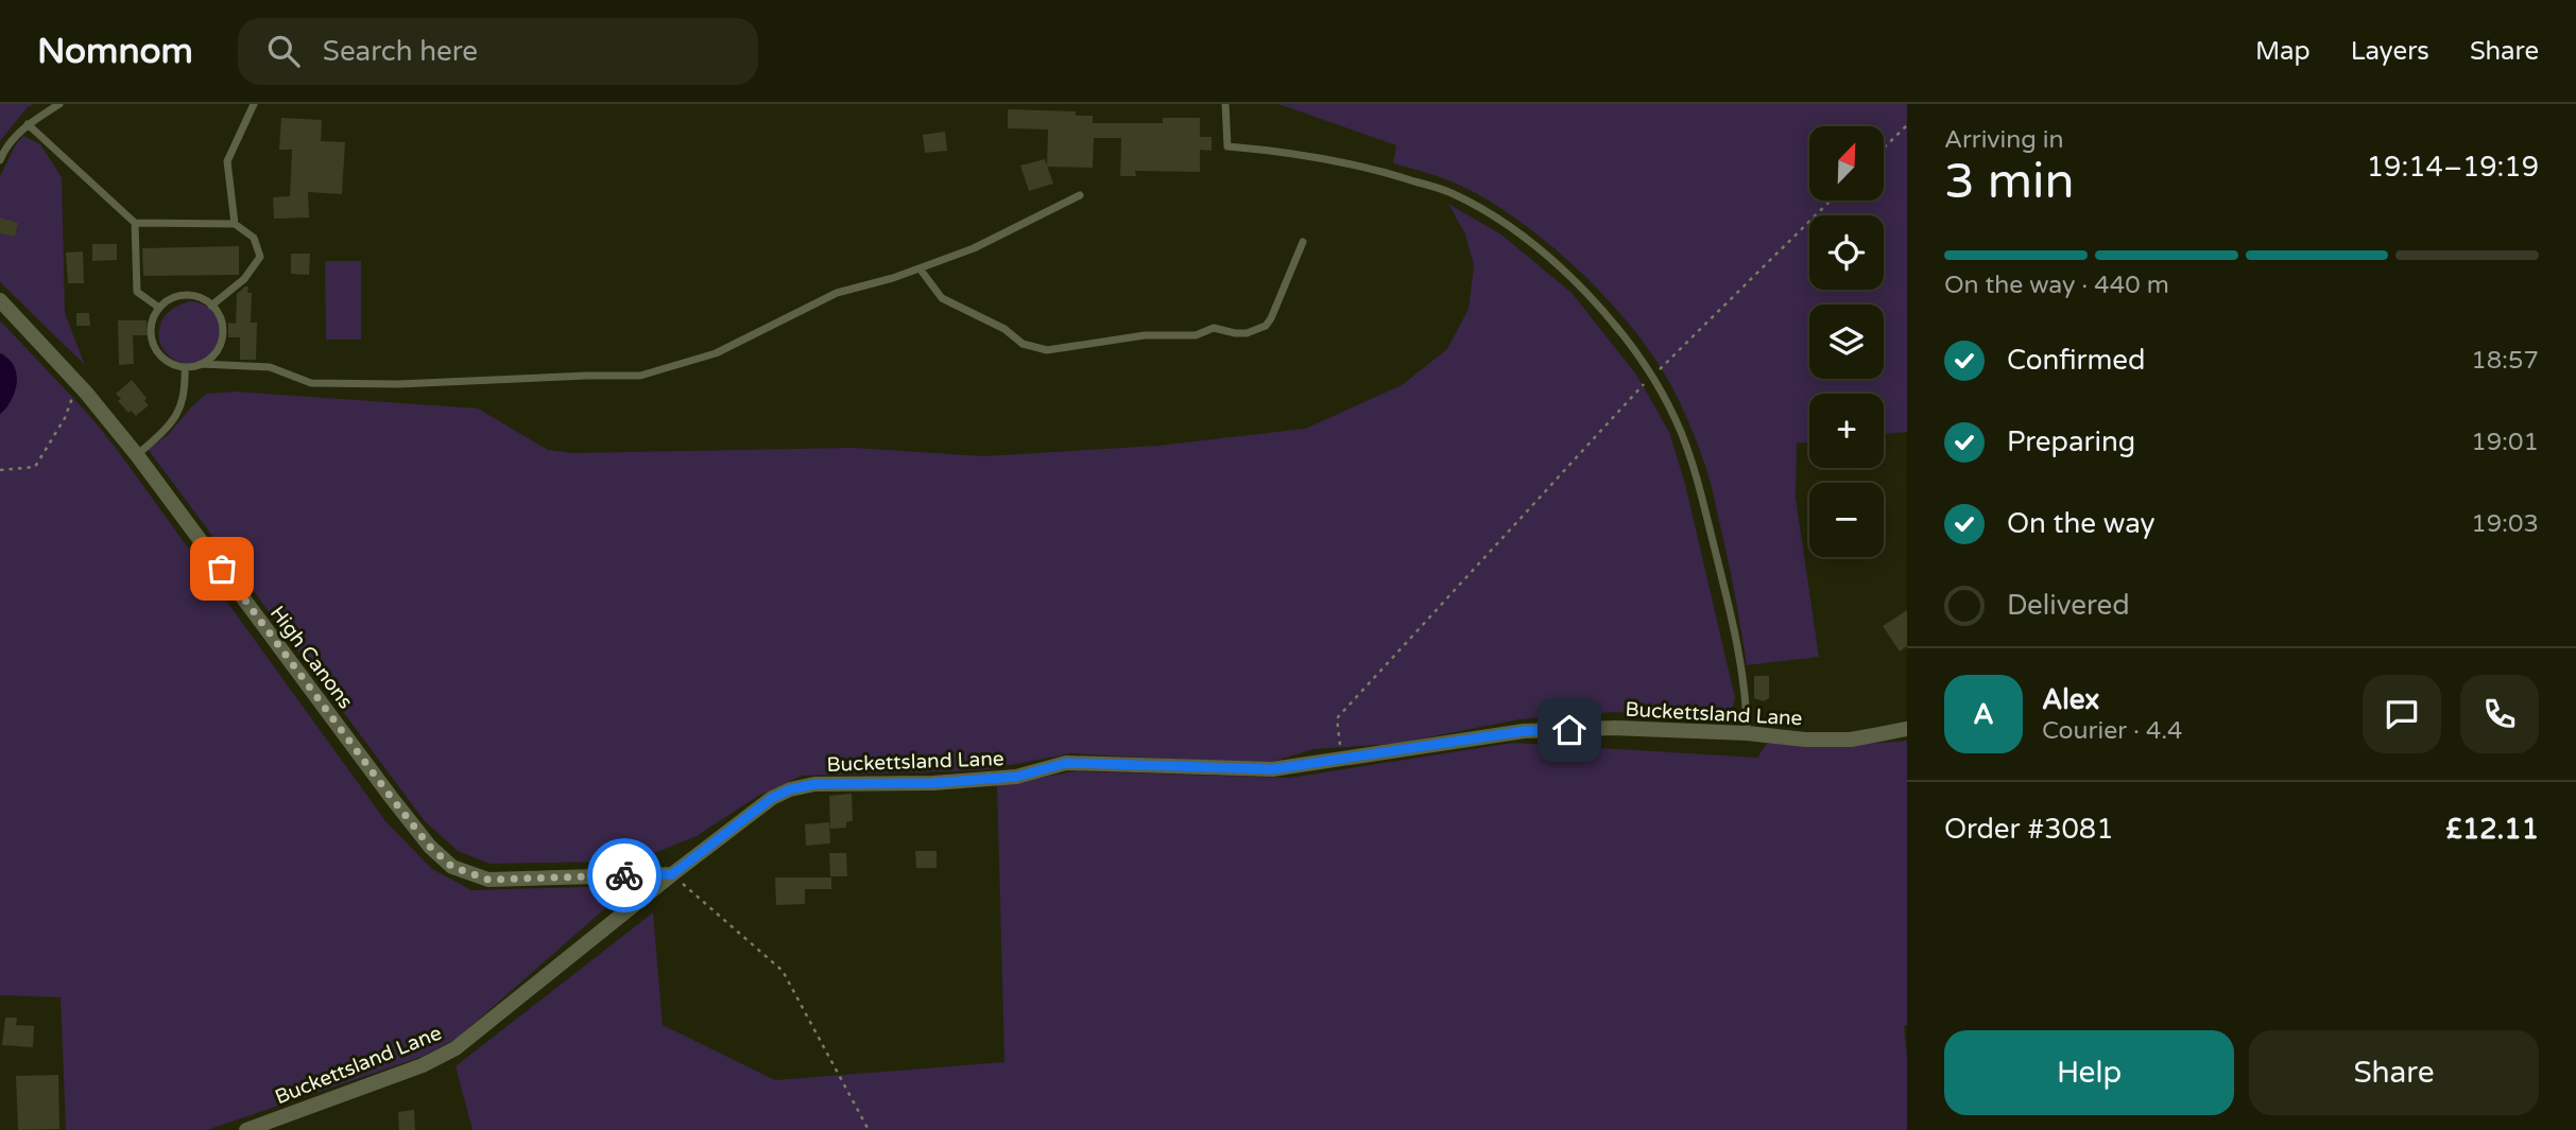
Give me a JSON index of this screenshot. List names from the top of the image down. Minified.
{"streets":{"street":["High Canons","Buckettsland Lane"]},"crossings":[["High Canons","Buckettsland Lane"]],"north":"top right","page":{"header":"Nomnom","search":"Search here","nav":["Map","Layers","Share"],"heading":["3 min","Arriving in","19:14–19:19"],"panel":["Alex","Courier · 4.4","Order #3081","£12.11"],"map_buttons":["+","−"],"bar":"On the way · 440 m","list":[["Confirmed","18:57"],["Preparing","19:01"],["On the way","19:03"],"Delivered"],"round":"A","buttons":["Help","Share"]}}
